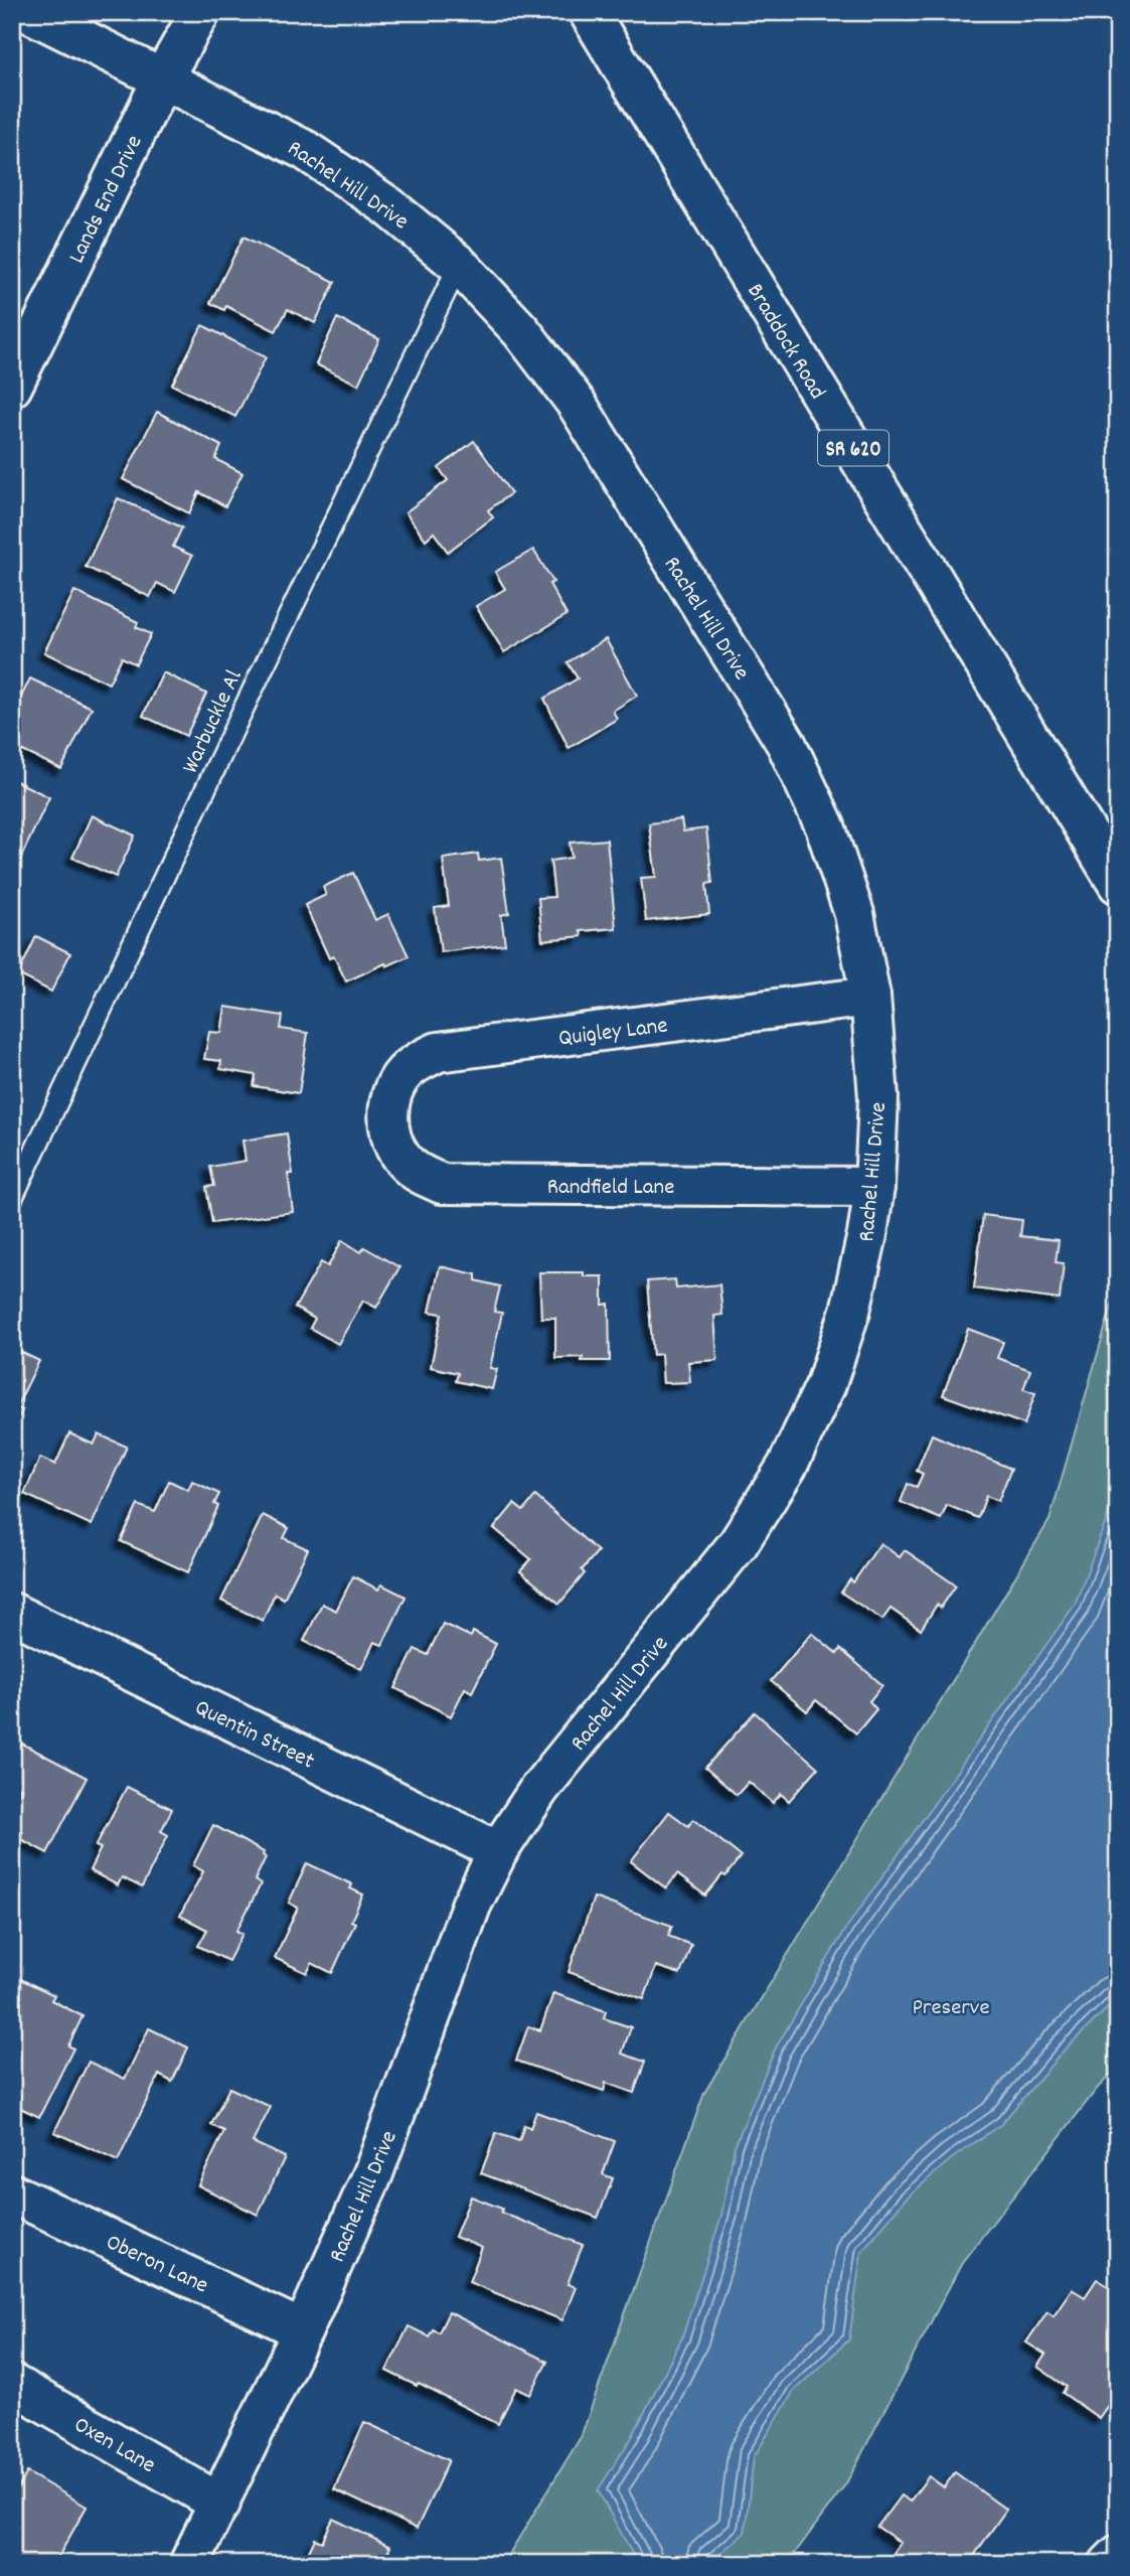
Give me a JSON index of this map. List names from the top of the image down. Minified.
{"streets":{"street":["Rachel Hill Drive","Lands End Drive","Braddock Road","SR 620","Quigley Lane","Randfield Lane","Quentin Street","Oberon Lane","Oxen Lane"],"lane":["Warbuckle Al"]},"crossings":[["Rachel Hill Drive","Lands End Drive"],["Rachel Hill Drive","Warbuckle Al"],["Rachel Hill Drive","Quigley Lane"],["Rachel Hill Drive","Randfield Lane"],["Rachel Hill Drive","Quentin Street"],["Rachel Hill Drive","Oberon Lane"],["Rachel Hill Drive","Oxen Lane"],["Quigley Lane","Randfield Lane"]],"parks":["Preserve"]}
